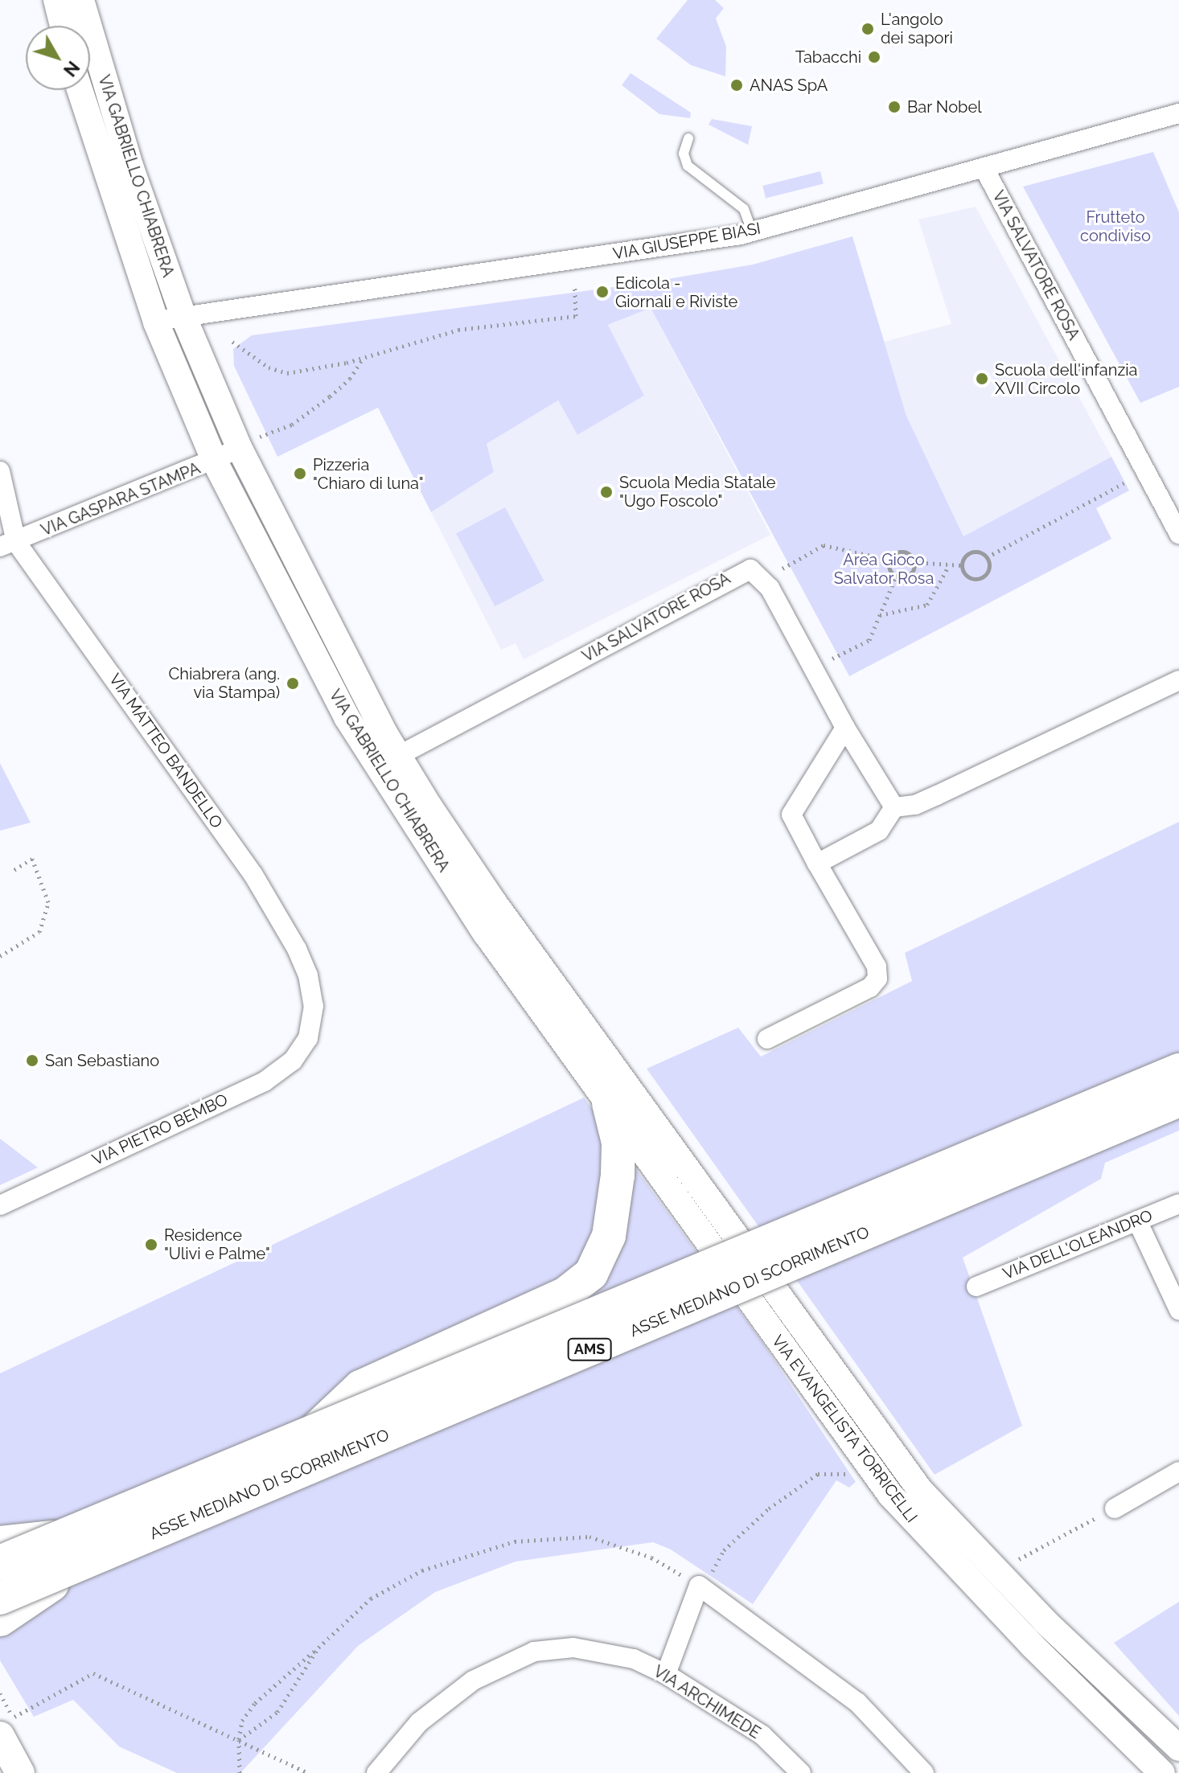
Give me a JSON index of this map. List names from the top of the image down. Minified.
{"streets":{"highway":["ASSE MEDIANO DI SCORRIMENTO","AMS"],"street":["VIA GABRIELLO CHIABRERA","VIA GIUSEPPE BIASI","VIA SALVATORE ROSA","VIA GASPARA STAMPA","VIA MATTEO BANDELLO","VIA PIETRO BEMBO","VIA DELL'OLEANDRO","VIA EVANGELISTA TORRICELLI","VIA ARCHIMEDE"]},"crossings":[["VIA GABRIELLO CHIABRERA","VIA GIUSEPPE BIASI"],["VIA GABRIELLO CHIABRERA","VIA SALVATORE ROSA"],["VIA GABRIELLO CHIABRERA","VIA GASPARA STAMPA"],["VIA GABRIELLO CHIABRERA","VIA EVANGELISTA TORRICELLI"],["VIA GIUSEPPE BIASI","VIA SALVATORE ROSA"],["VIA GASPARA STAMPA","VIA MATTEO BANDELLO"],["VIA MATTEO BANDELLO","VIA PIETRO BEMBO"]],"parks":["Frutteto condiviso","Area Gioco Salvator Rosa"],"places":["L'angolo dei sapori","Tabacchi","ANAS SpA","Bar Nobel","Edicola - Giornali e Riviste","Scuola dell'infanzia XVII Circolo","Pizzeria \"Chiaro di luna\"","Scuola Media Statale \"Ugo Foscolo\"","Chiabrera (ang. via Stampa)","San Sebastiano","Residence \"Ulivi e Palme\""],"north":"bottom right"}
